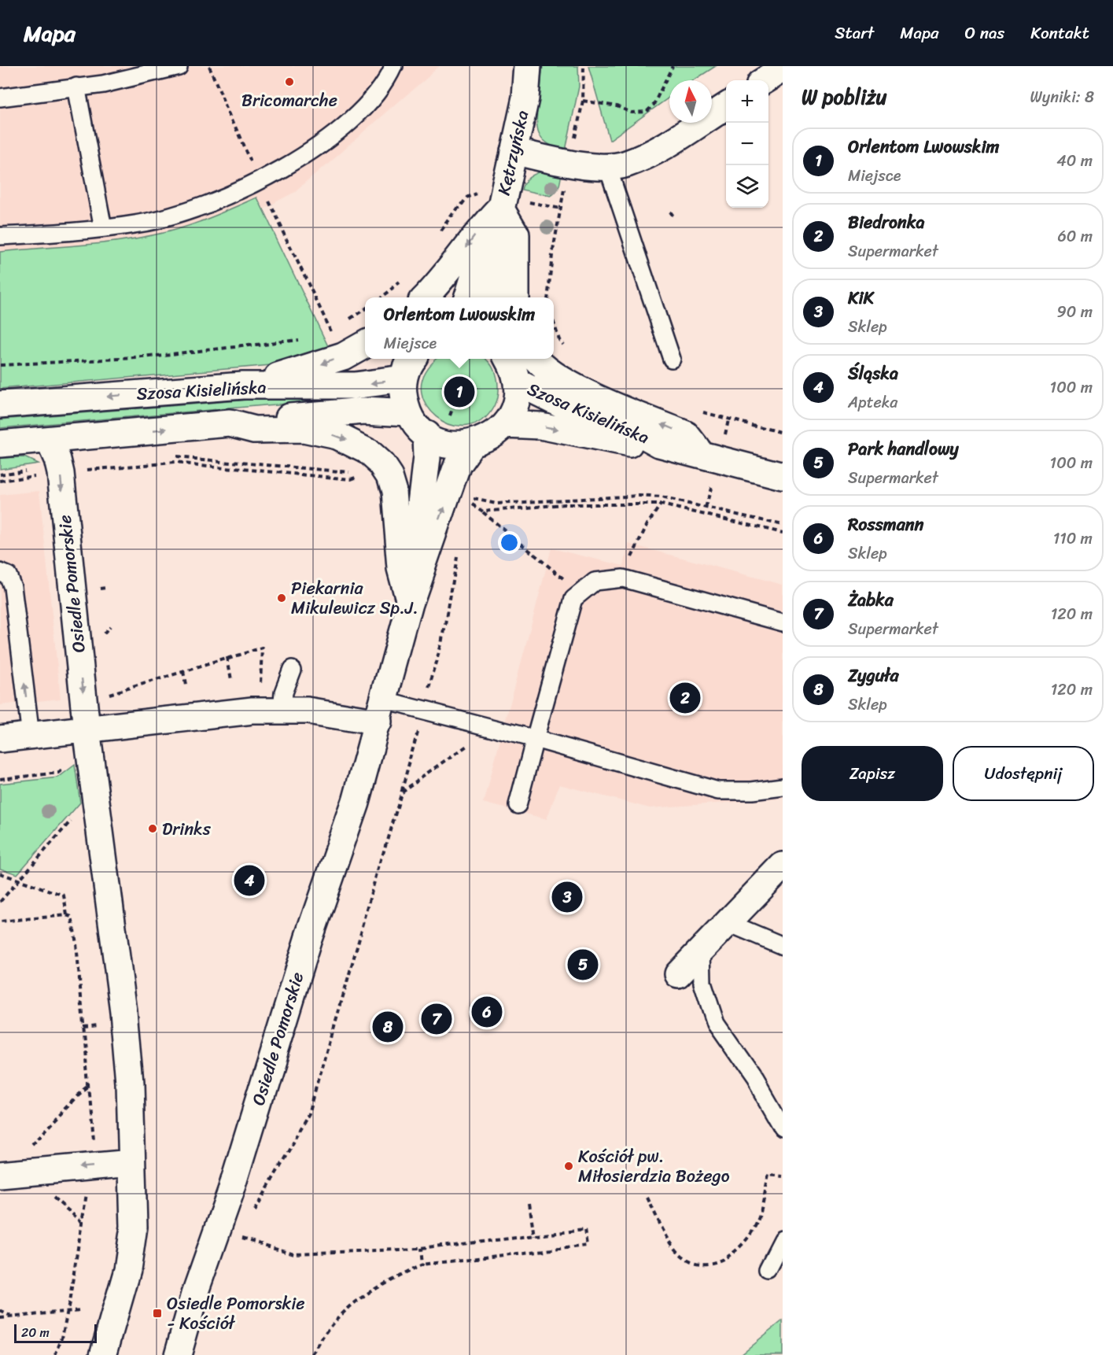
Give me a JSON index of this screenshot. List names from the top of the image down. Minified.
{"streets":{"street":["Kętrzyńska","Szosa Kisielińska","Osiedle Pomorskie"]},"crossings":[["Szosa Kisielińska","Osiedle Pomorskie"]],"places":{"other":["Bricomarche","Piekarnia Mikulewicz Sp.J.","Drinks","Kościół pw. Miłosierdzia Bożego"],"transit":["Osiedle Pomorskie - Kościół"]},"scale_bar":"20 m","north":"top","page":{"header":"Mapa","nav":["Start","Mapa","O nas","Kontakt"],"heading":["W pobliżu","Wyniki: 8"],"map_buttons":["+","−"],"list":[{"mark":"1","name":"Orlentom Lwowskim","note":"Miejsce","value":"40 m"},{"mark":"2","name":"Biedronka","note":"Supermarket","value":"60 m"},{"mark":"3","name":"KiK","note":"Sklep","value":"90 m"},{"mark":"4","name":"Śląska","note":"Apteka","value":"100 m"},{"mark":"5","name":"Park handlowy","note":"Supermarket","value":"100 m"},{"mark":"6","name":"Rossmann","note":"Sklep","value":"110 m"},{"mark":"7","name":"Żabka","note":"Supermarket","value":"120 m"},{"mark":"8","name":"Zyguła","note":"Sklep","value":"120 m"}],"popup":["Orlentom Lwowskim","Miejsce"],"pins":["1","2","4","3","5","6","7","8"],"buttons":["Zapisz","Udostępnij"],"scale":"20 m"}}
